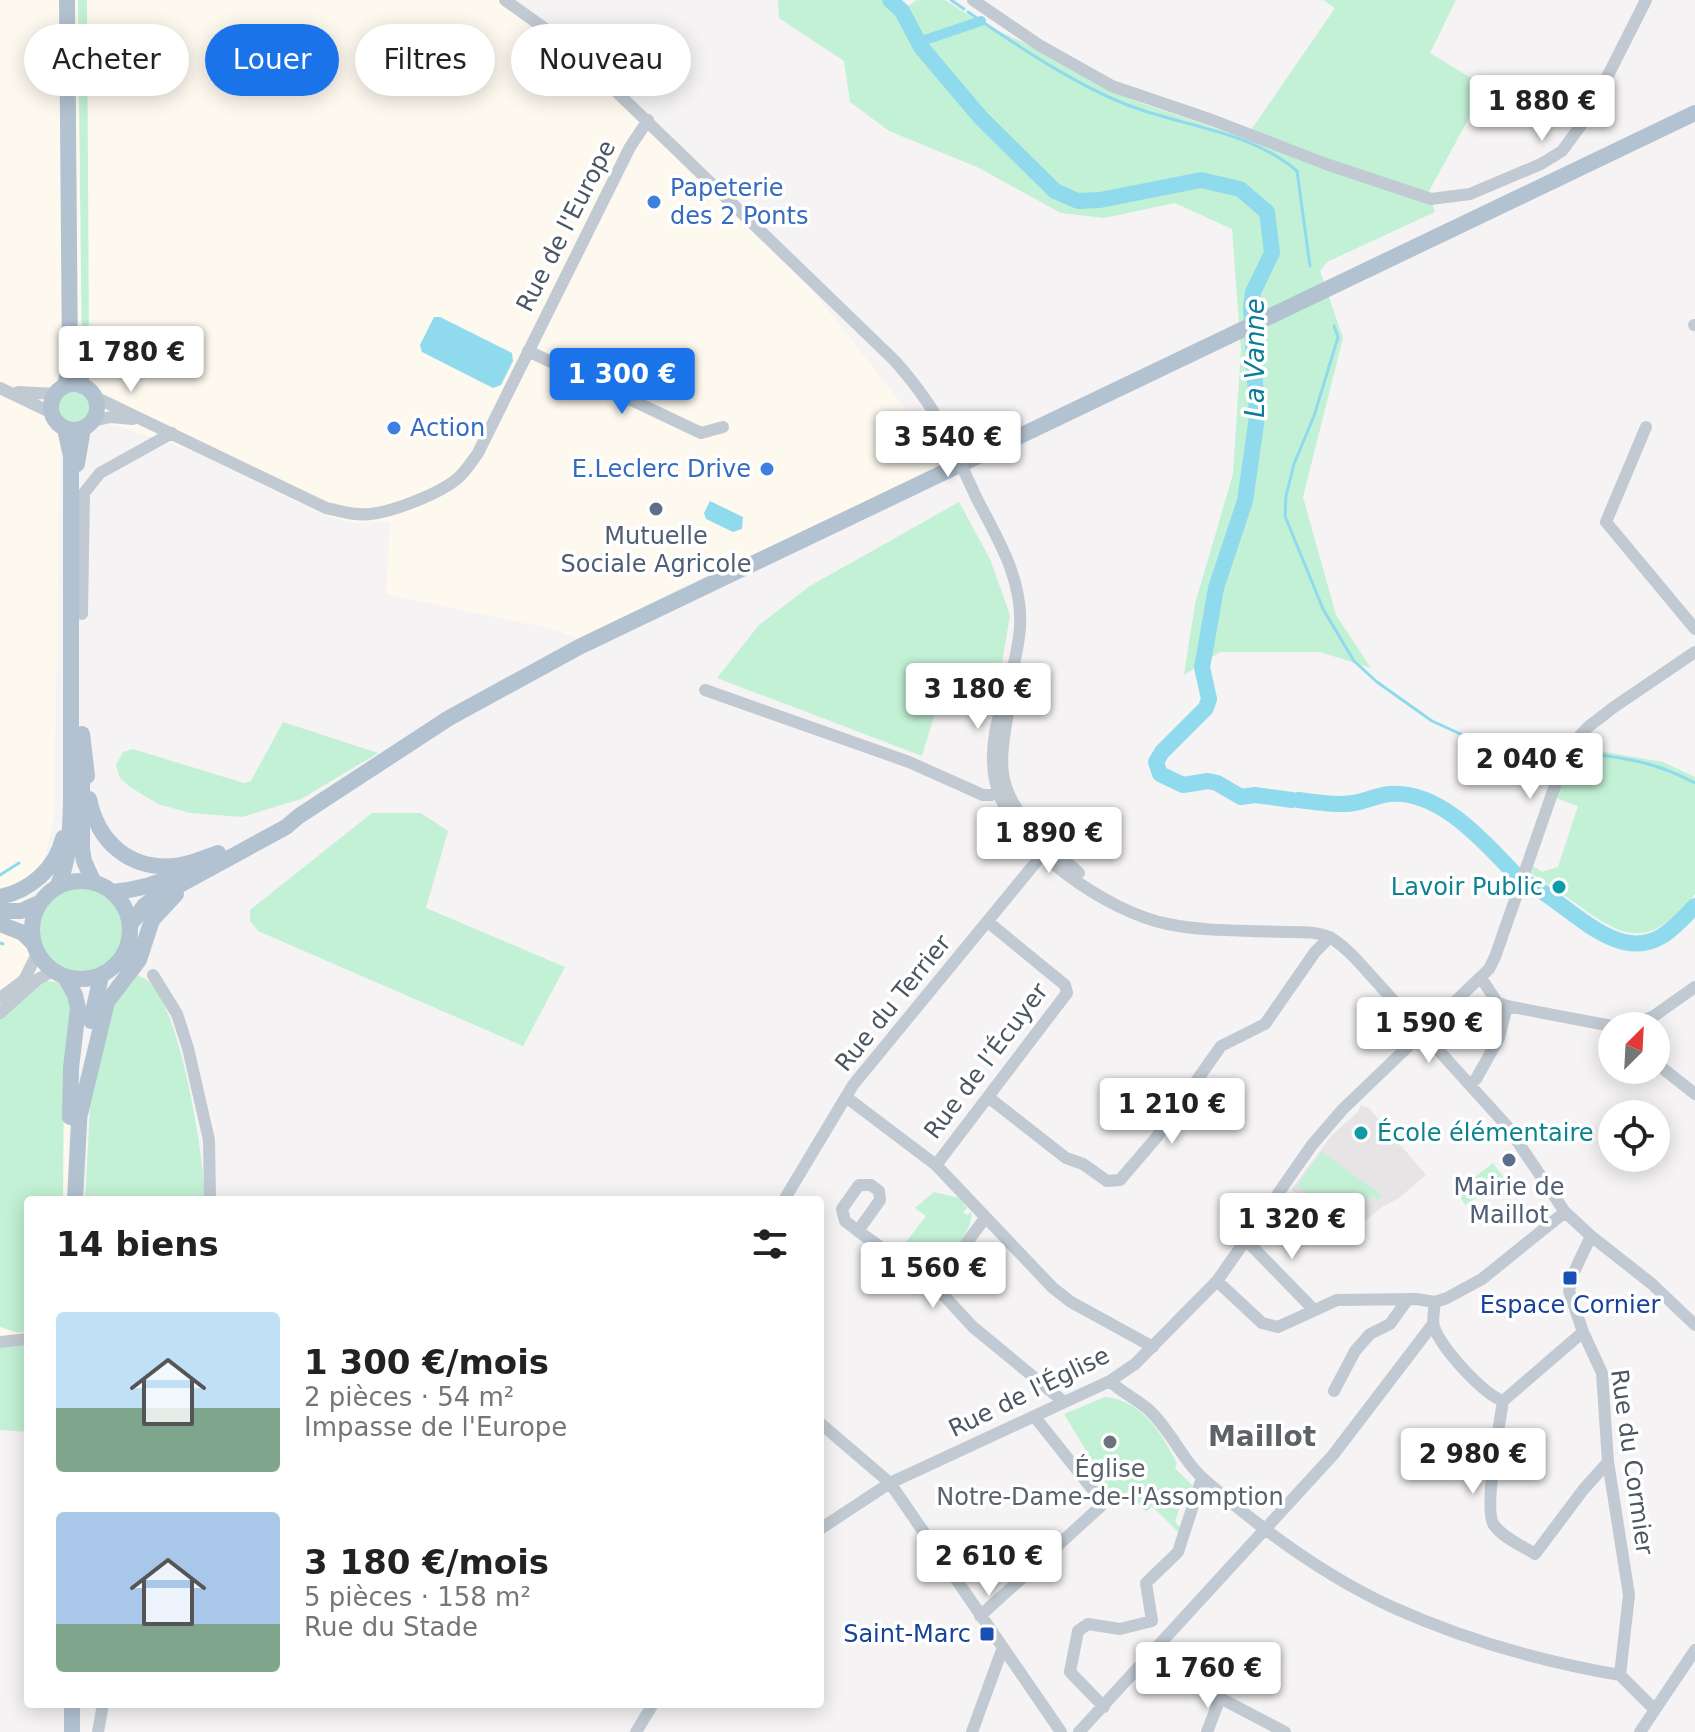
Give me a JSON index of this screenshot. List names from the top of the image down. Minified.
{"streets":{"street":["Rue de l'Europe","Rue du Terrier","Rue de l’Écuyer","Rue de l'Église","Rue du Cormier"]},"crossings":[["Rue du Terrier","Rue de l’Écuyer"]],"districts":["Maillot"],"water":["La Vanne"],"places":{"other":["Papeterie des 2 Ponts","Action","E.Leclerc Drive","Mutuelle Sociale Agricole","Lavoir Public","École élémentaire","Mairie de Maillot","Église Notre-Dame-de-l'Assomption"],"transit":["Espace Cornier","Saint-Marc"]},"north":"top right","page":{"chip":["Acheter","Louer","Filtres","Nouveau"],"price":["1 880 €","1 780 €","1 300 €","3 540 €","3 180 €","2 040 €","1 890 €","1 590 €","1 210 €","1 320 €","1 560 €","2 980 €","2 610 €","1 760 €"],"heading":"14 biens","list":[{"name":"1 300 €/mois","note":"2 pièces · 54 m² · Impasse de l'Europe"},{"name":"3 180 €/mois","note":"5 pièces · 158 m² · Rue du Stade"}]}}
